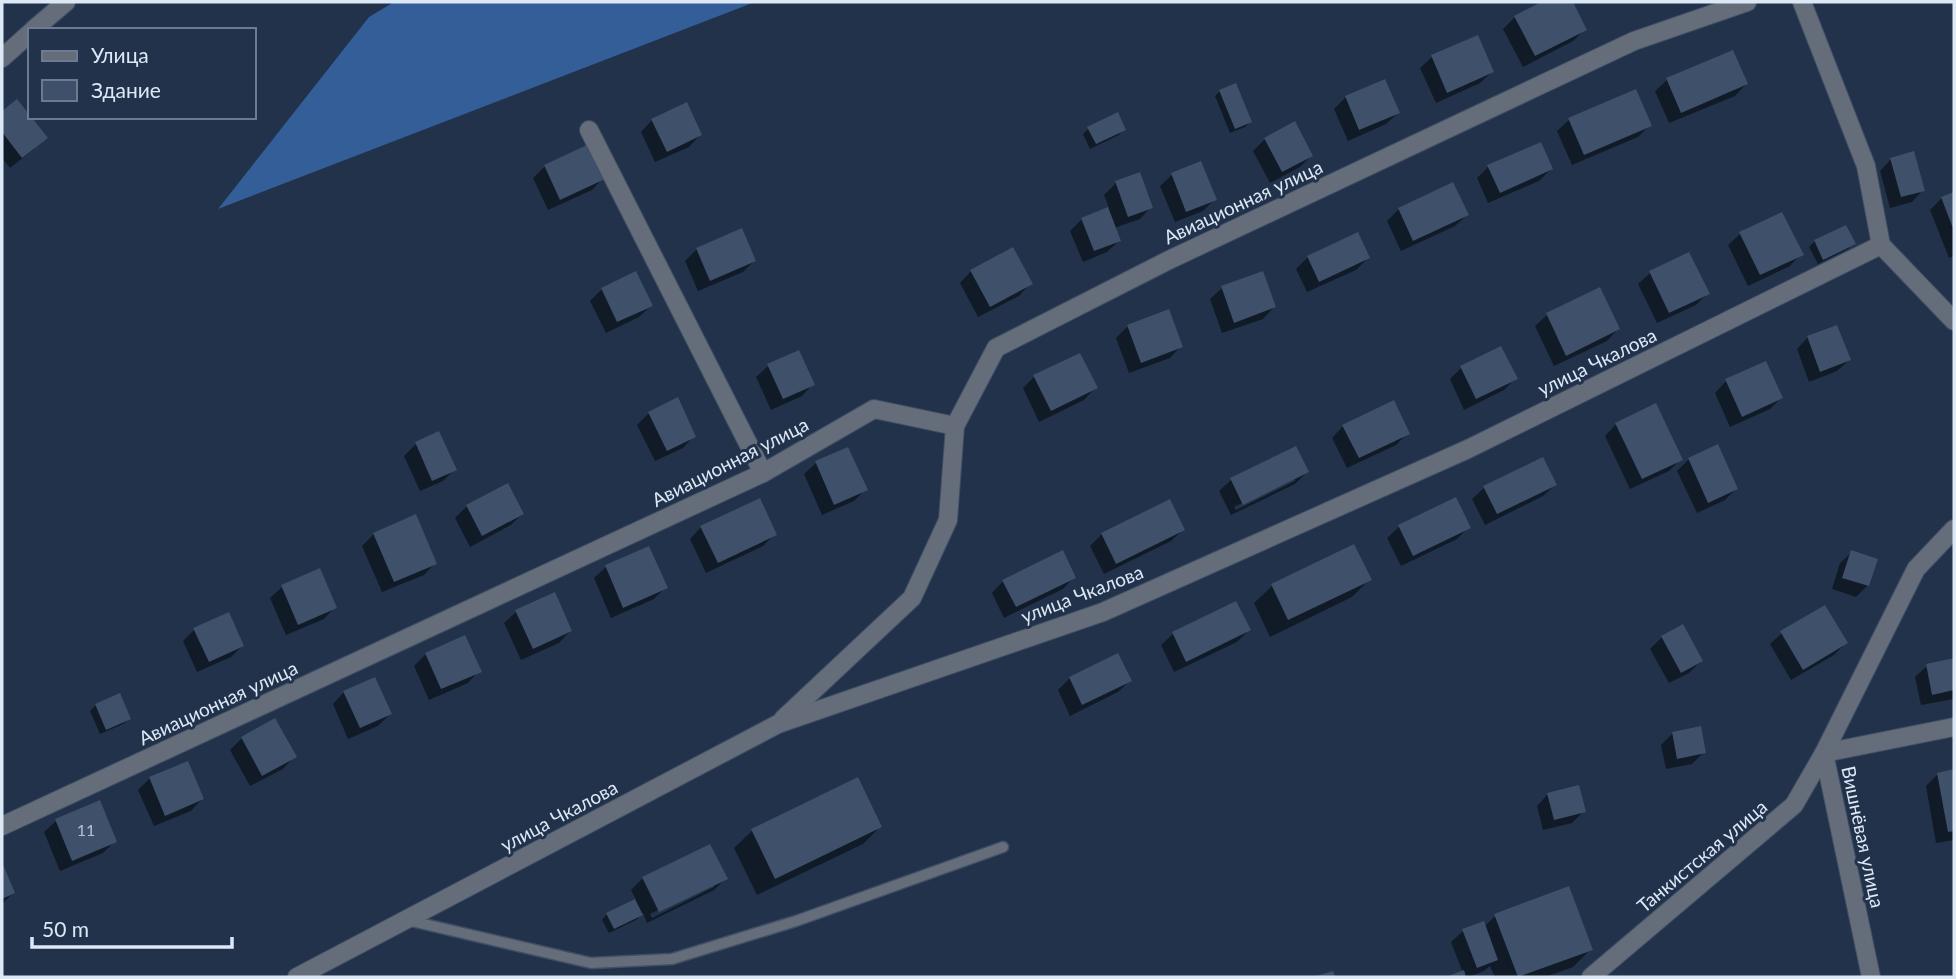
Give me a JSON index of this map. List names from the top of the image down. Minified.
{"streets":{"street":["Авиационная улица","улица Чкалова","Вишнёвая улица","Танкистская улица"]},"crossings":[["Вишнёвая улица","Танкистская улица"]],"house_numbers":["11"],"legend":["Улица","Здание"],"scale_bar":"50 m"}
